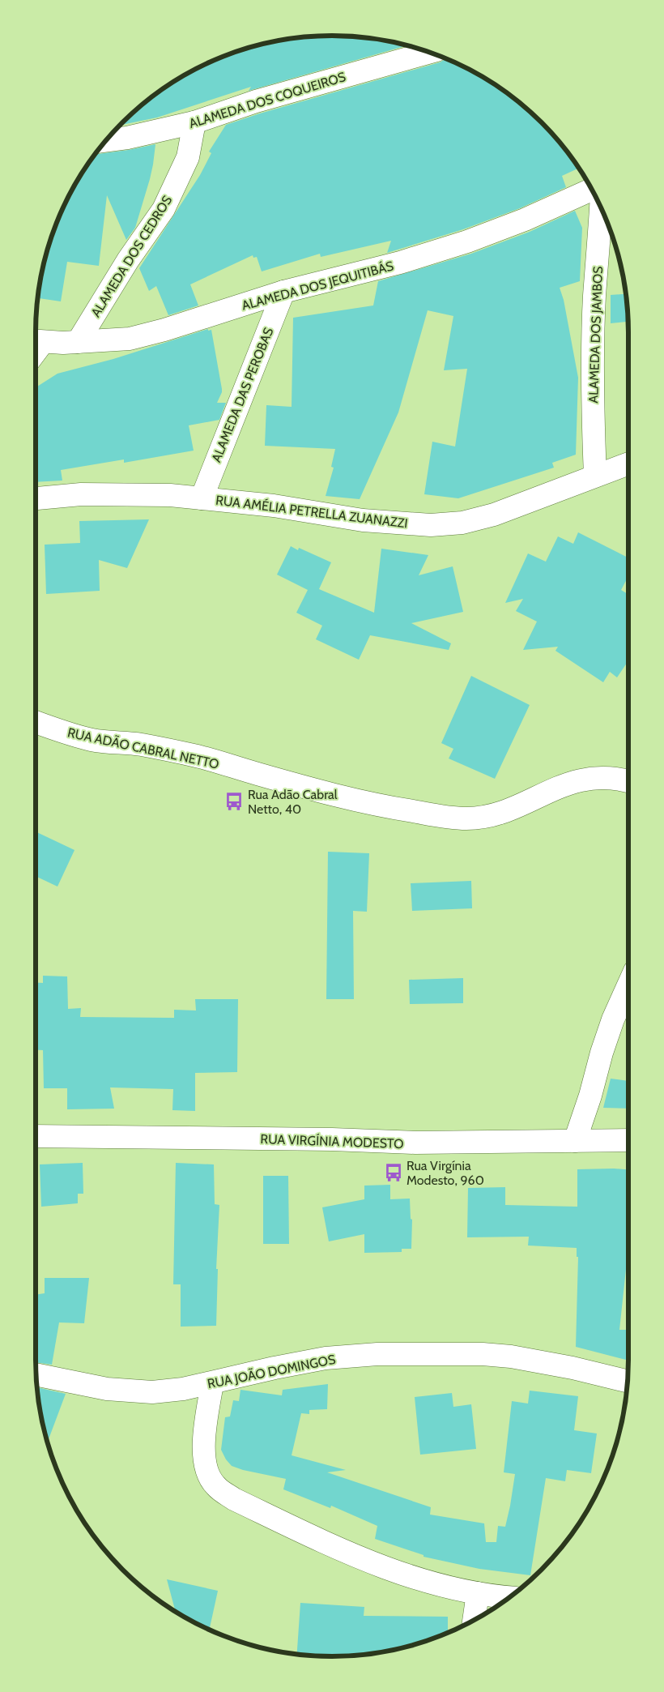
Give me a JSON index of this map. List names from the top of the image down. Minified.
{"streets":{"street":["ALAMEDA DOS COQUEIROS","ALAMEDA DOS CEDROS","ALAMEDA DOS JEQUITIBÁS","ALAMEDA DOS JAMBOS","ALAMEDA DAS PEROBAS","RUA AMÉLIA PETRELLA ZUANAZZI","RUA ADÃO CABRAL NETTO","RUA VIRGÍNIA MODESTO","RUA JOÃO DOMINGOS"]},"crossings":[["ALAMEDA DOS COQUEIROS","ALAMEDA DOS CEDROS"],["ALAMEDA DOS CEDROS","ALAMEDA DOS JEQUITIBÁS"],["ALAMEDA DOS JEQUITIBÁS","ALAMEDA DAS PEROBAS"],["ALAMEDA DOS JAMBOS","RUA AMÉLIA PETRELLA ZUANAZZI"],["ALAMEDA DAS PEROBAS","RUA AMÉLIA PETRELLA ZUANAZZI"]],"places":{"bus stop":["Rua Adão Cabral Netto, 40","Rua Virgínia Modesto, 960"]}}
